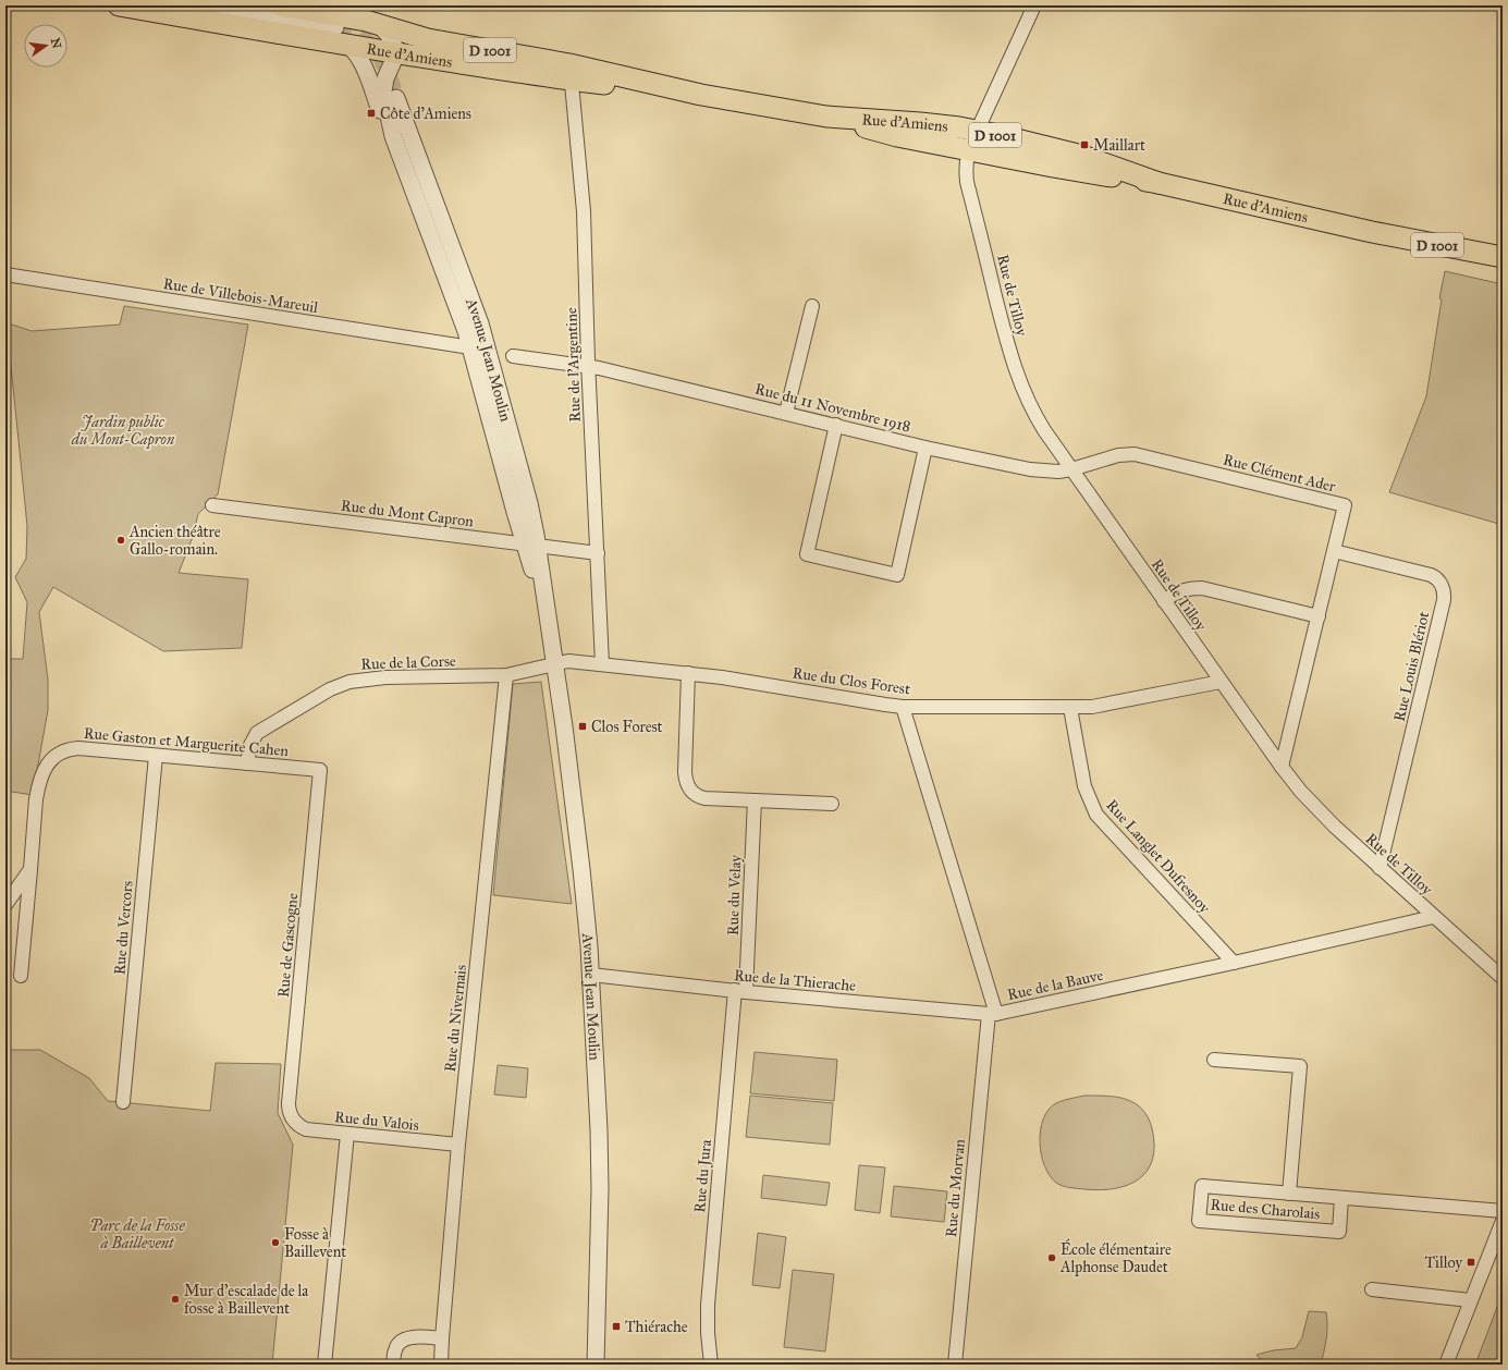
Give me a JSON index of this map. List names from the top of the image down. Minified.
{"streets":{"main road":["D 1001","Rue d'Amiens"],"street":["Rue de Villebois-Mareuil","Rue de Tilloy","Avenue Jean Moulin","Rue de l'Argentine","Rue du 11 Novembre 1918","Rue Clément Ader","Rue du Mont Capron","Rue de la Corse","Rue Louis Blériot","Rue du Clos Forest","Rue Gaston et Marguerite Cahen","Rue Langlet Dufresnoy","Rue du Velay","Rue du Vercors","Rue de Gascogne","Rue de la Thierache","Rue de la Bauve","Rue du Nivernais","Rue du Valois","Rue du Jura","Rue du Morvan","Rue des Charolais"]},"crossings":[["Rue d'Amiens","Rue de Tilloy"],["Rue d'Amiens","Avenue Jean Moulin"],["Rue d'Amiens","Rue de l'Argentine"],["Rue de Villebois-Mareuil","Avenue Jean Moulin"],["Rue de Tilloy","Rue du 11 Novembre 1918"],["Rue de Tilloy","Rue Clément Ader"],["Rue de Tilloy","Rue Louis Blériot"],["Rue de Tilloy","Rue du Clos Forest"],["Rue de Tilloy","Rue de la Bauve"],["Avenue Jean Moulin","Rue du Mont Capron"],["Avenue Jean Moulin","Rue de la Corse"],["Avenue Jean Moulin","Rue du Clos Forest"],["Avenue Jean Moulin","Rue de la Thierache"],["Rue de l'Argentine","Rue du 11 Novembre 1918"],["Rue de l'Argentine","Rue du Mont Capron"],["Rue de l'Argentine","Rue du Clos Forest"],["Rue du 11 Novembre 1918","Rue Clément Ader"],["Rue Clément Ader","Rue Louis Blériot"],["Rue de la Corse","Rue du Clos Forest"],["Rue de la Corse","Rue Gaston et Marguerite Cahen"],["Rue de la Corse","Rue du Nivernais"],["Rue du Clos Forest","Rue Langlet Dufresnoy"],["Rue du Clos Forest","Rue de la Bauve"],["Rue Gaston et Marguerite Cahen","Rue du Vercors"],["Rue Gaston et Marguerite Cahen","Rue de Gascogne"],["Rue Langlet Dufresnoy","Rue de la Bauve"],["Rue du Velay","Rue de la Thierache"],["Rue du Velay","Rue du Jura"],["Rue de Gascogne","Rue du Valois"],["Rue de la Thierache","Rue de la Bauve"],["Rue de la Thierache","Rue du Jura"],["Rue de la Thierache","Rue du Morvan"],["Rue de la Bauve","Rue du Morvan"],["Rue du Nivernais","Rue du Valois"]],"parks":["Jardin public du Mont-Capron","Parc de la Fosse à Baillevent"],"places":{"transit":["Côte d'Amiens","Maillart","Clos Forest","Tilloy","Thiérache"],"other":["Ancien théâtre Gallo-romain.","Fosse à Baillevent","École élémentaire Alphonse Daudet","Mur d'escalade de la fosse à Baillevent"]},"north":"right"}
